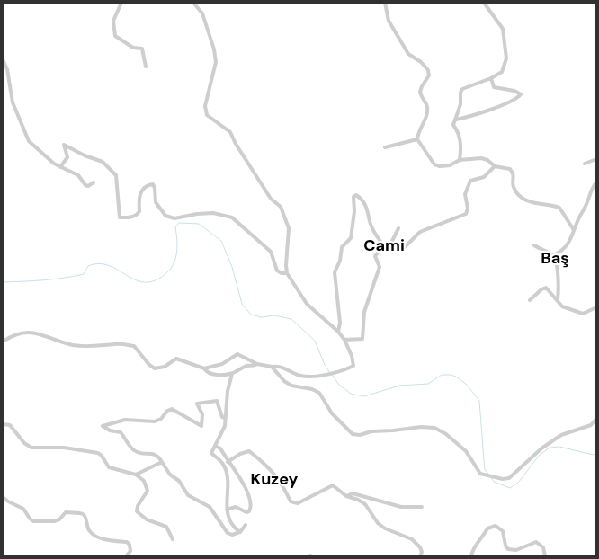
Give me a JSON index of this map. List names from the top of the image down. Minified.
{"districts":["Cami","Baş","Kuzey"]}
